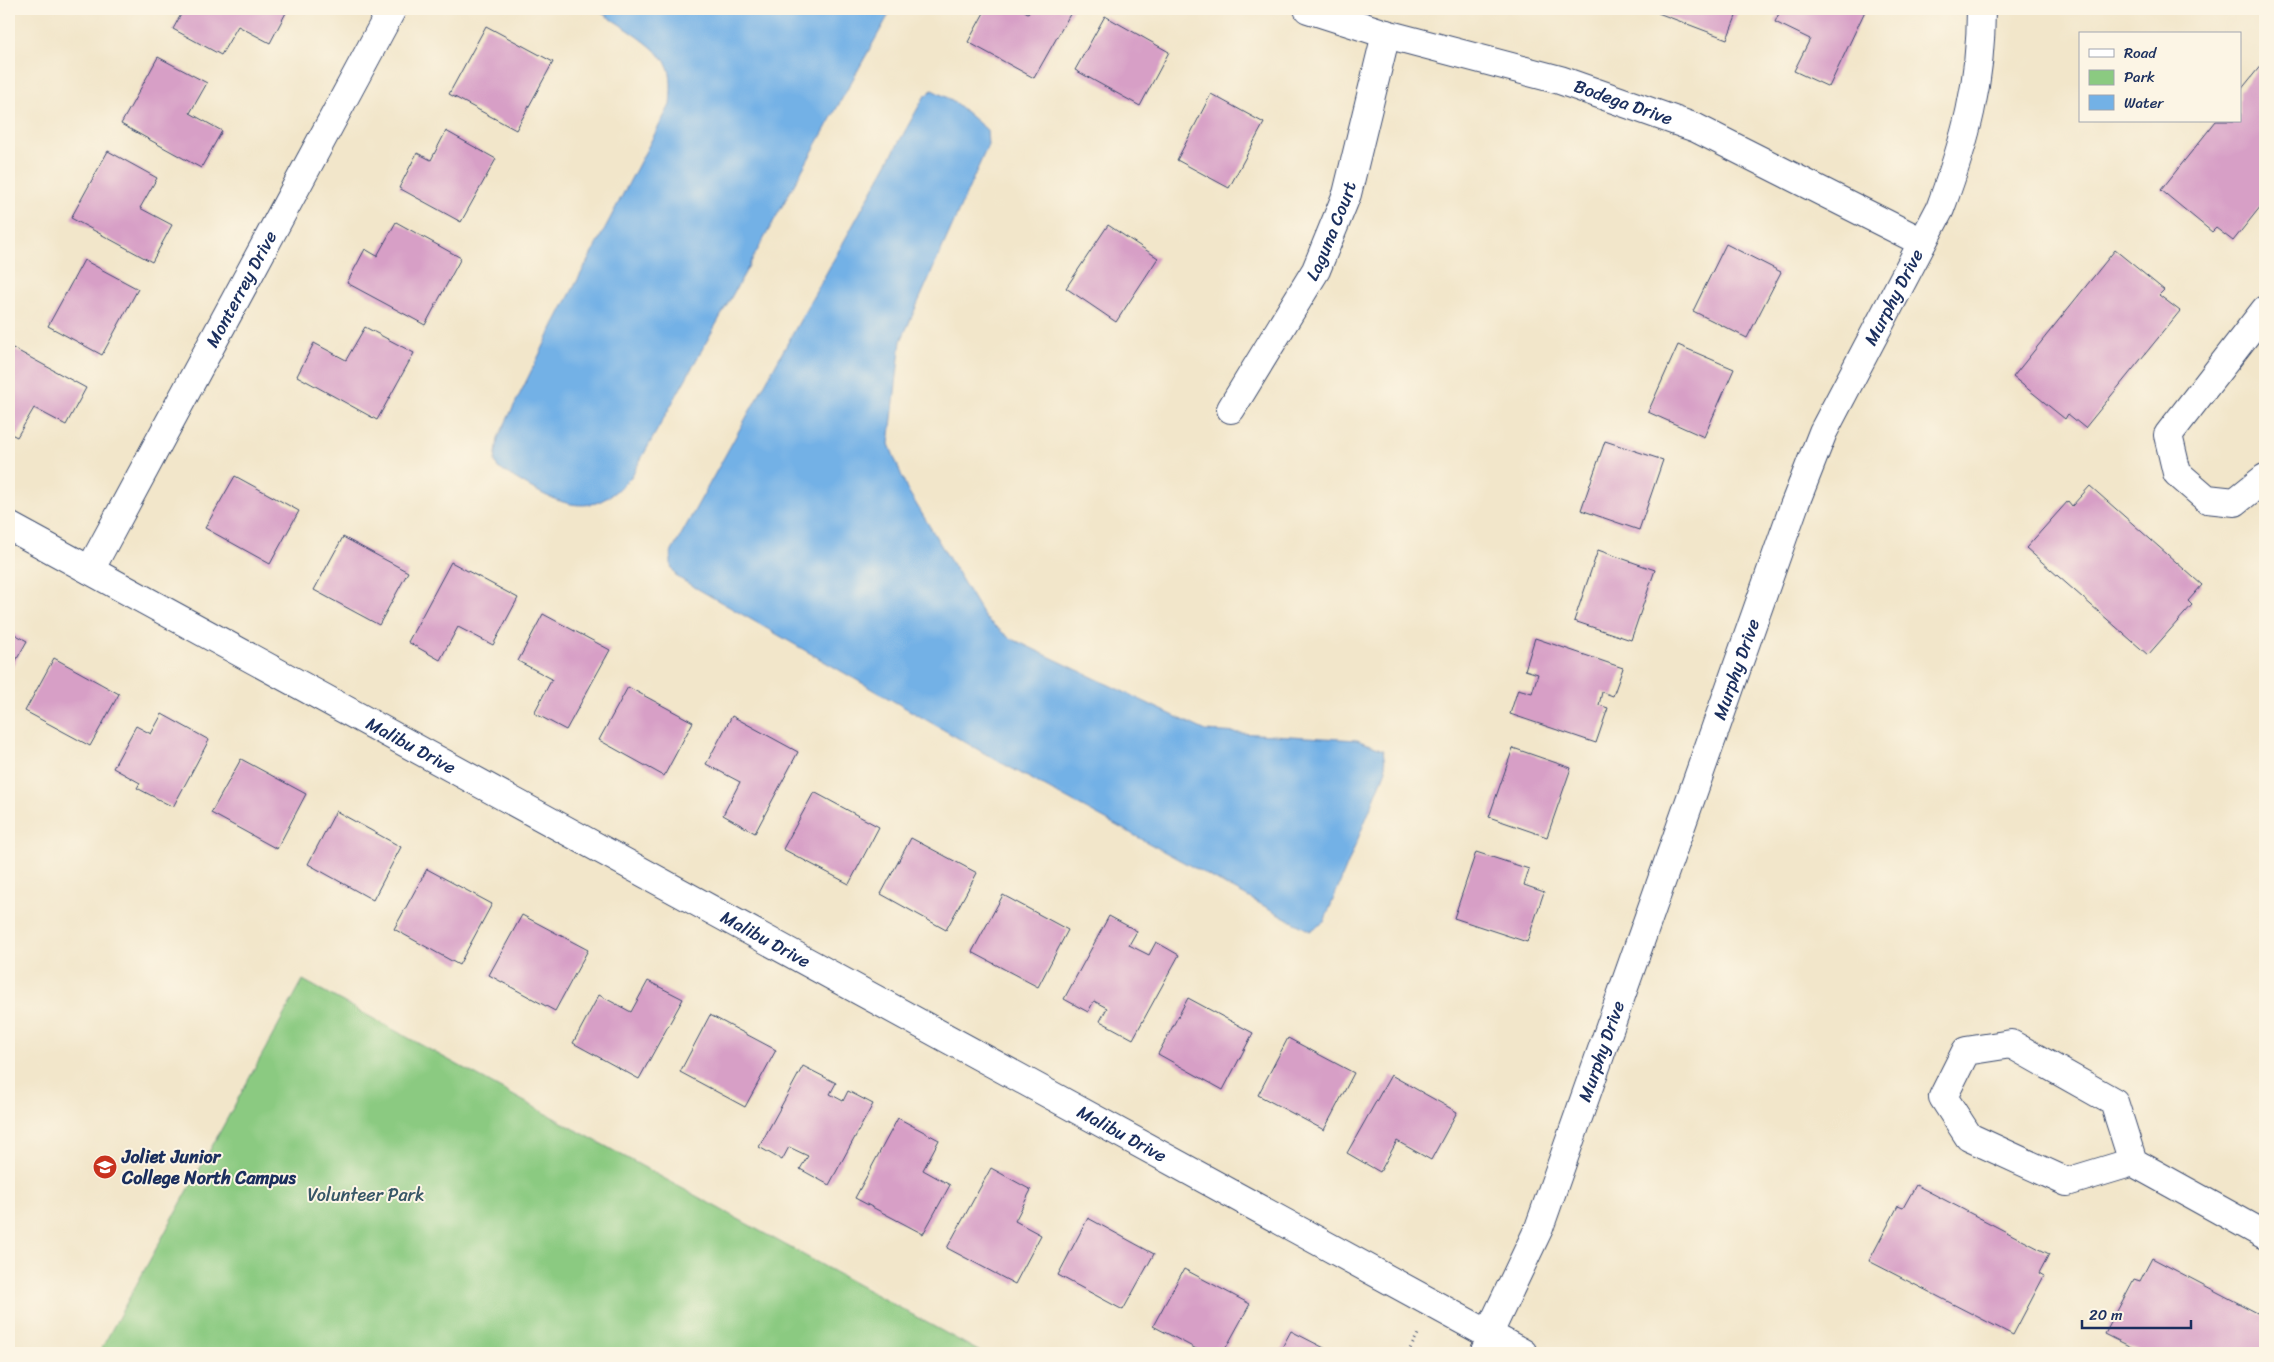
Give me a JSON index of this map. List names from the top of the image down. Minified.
{"streets":{"street":["Bodega Drive","Laguna Court","Monterrey Drive","Murphy Drive","Malibu Drive"]},"crossings":[["Bodega Drive","Laguna Court"],["Bodega Drive","Murphy Drive"],["Monterrey Drive","Malibu Drive"],["Murphy Drive","Malibu Drive"]],"parks":["Volunteer Park"],"places":{"school or university":["Joliet Junior College North Campus"]},"legend":["Road","Park","Water"],"scale_bar":"20 m"}
